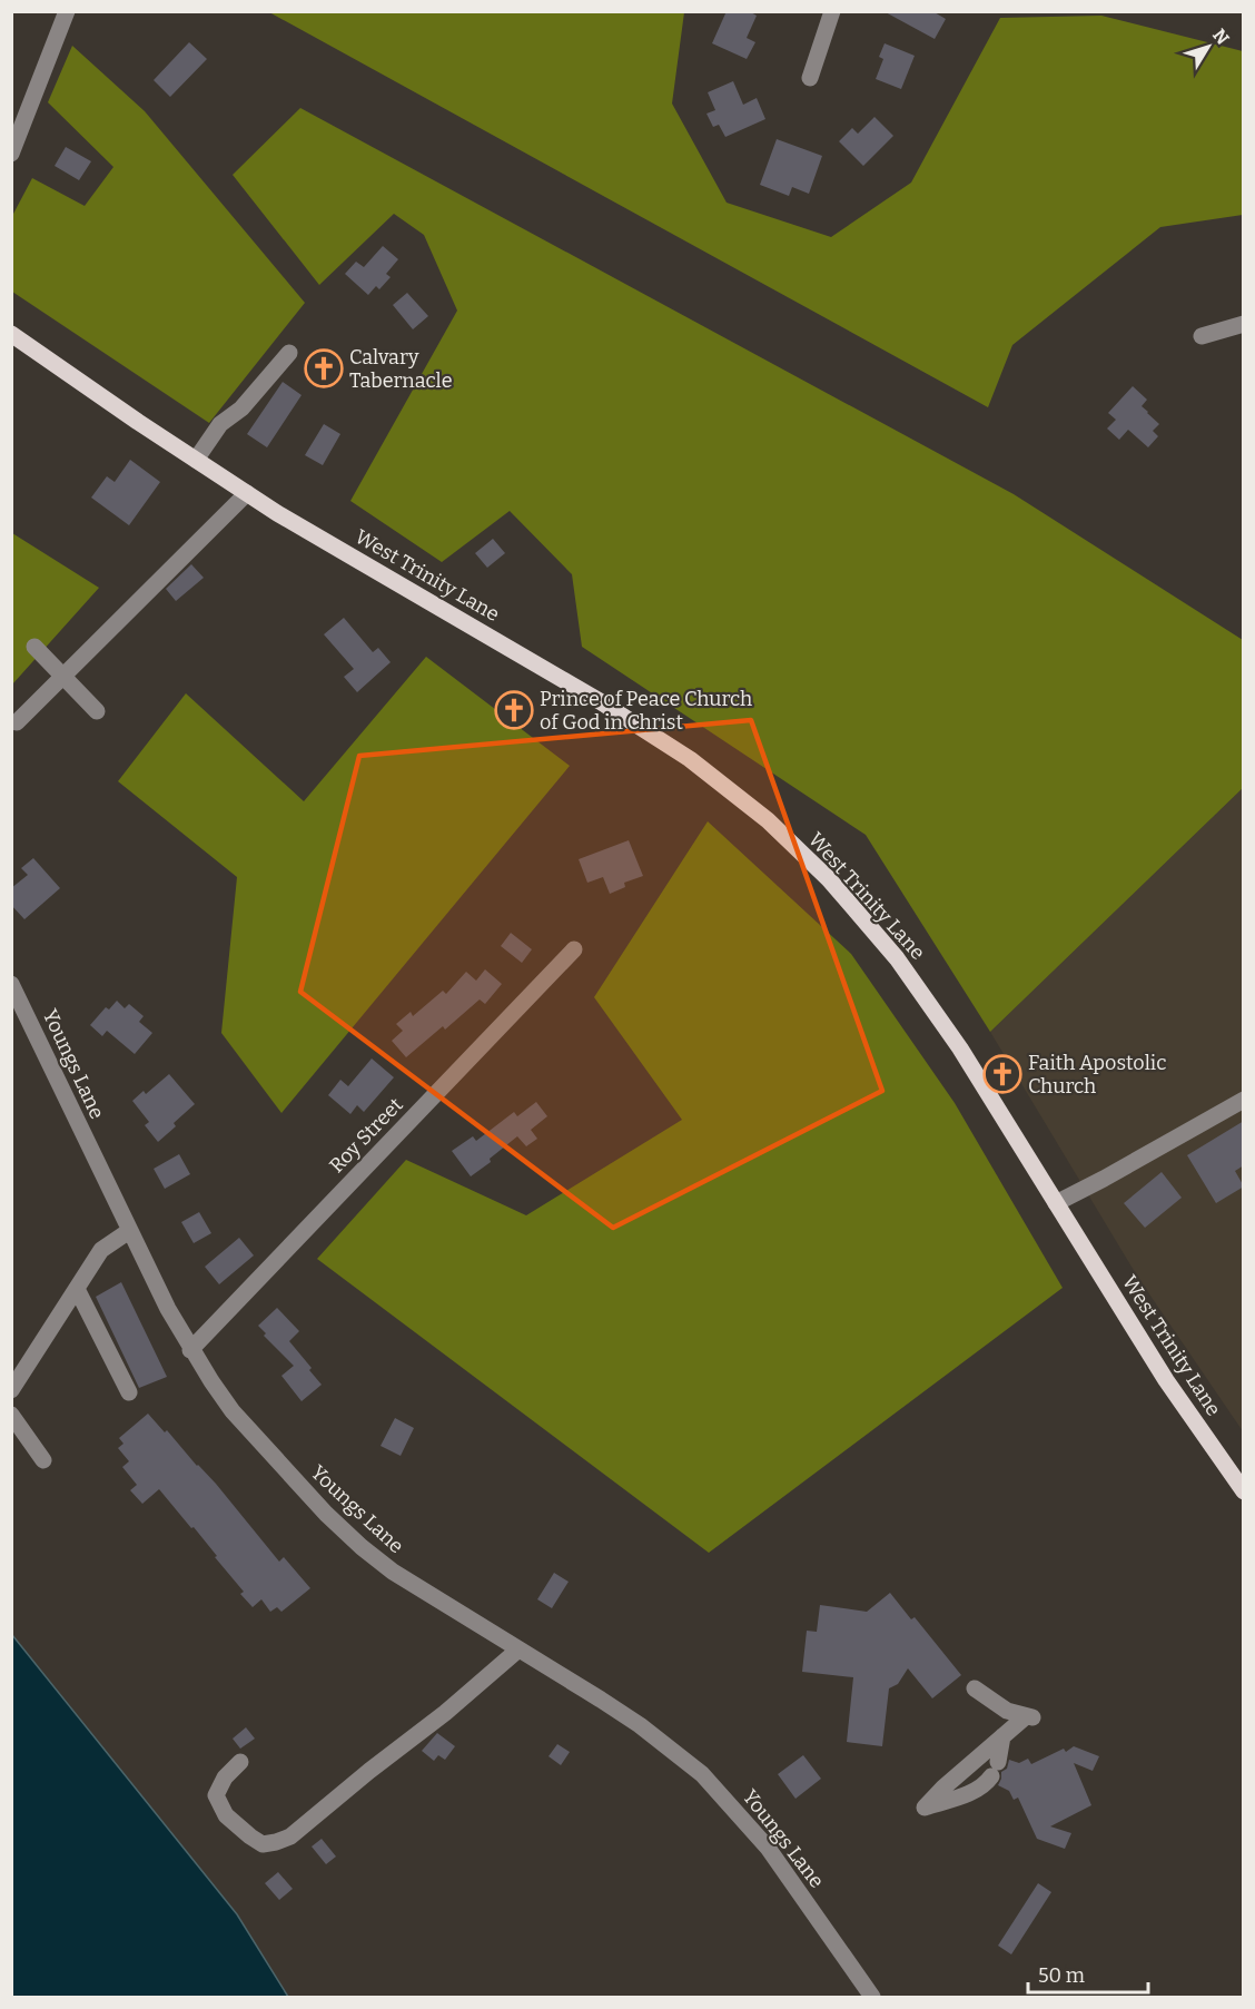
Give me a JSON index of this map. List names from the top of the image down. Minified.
{"streets":{"main road":["West Trinity Lane"],"street":["Youngs Lane","Roy Street"]},"crossings":[["Youngs Lane","Roy Street"]],"places":{"church":["Calvary Tabernacle","Prince of Peace Church of God in Christ","Faith Apostolic Church"]},"scale_bar":"50 m","north":"top right"}
